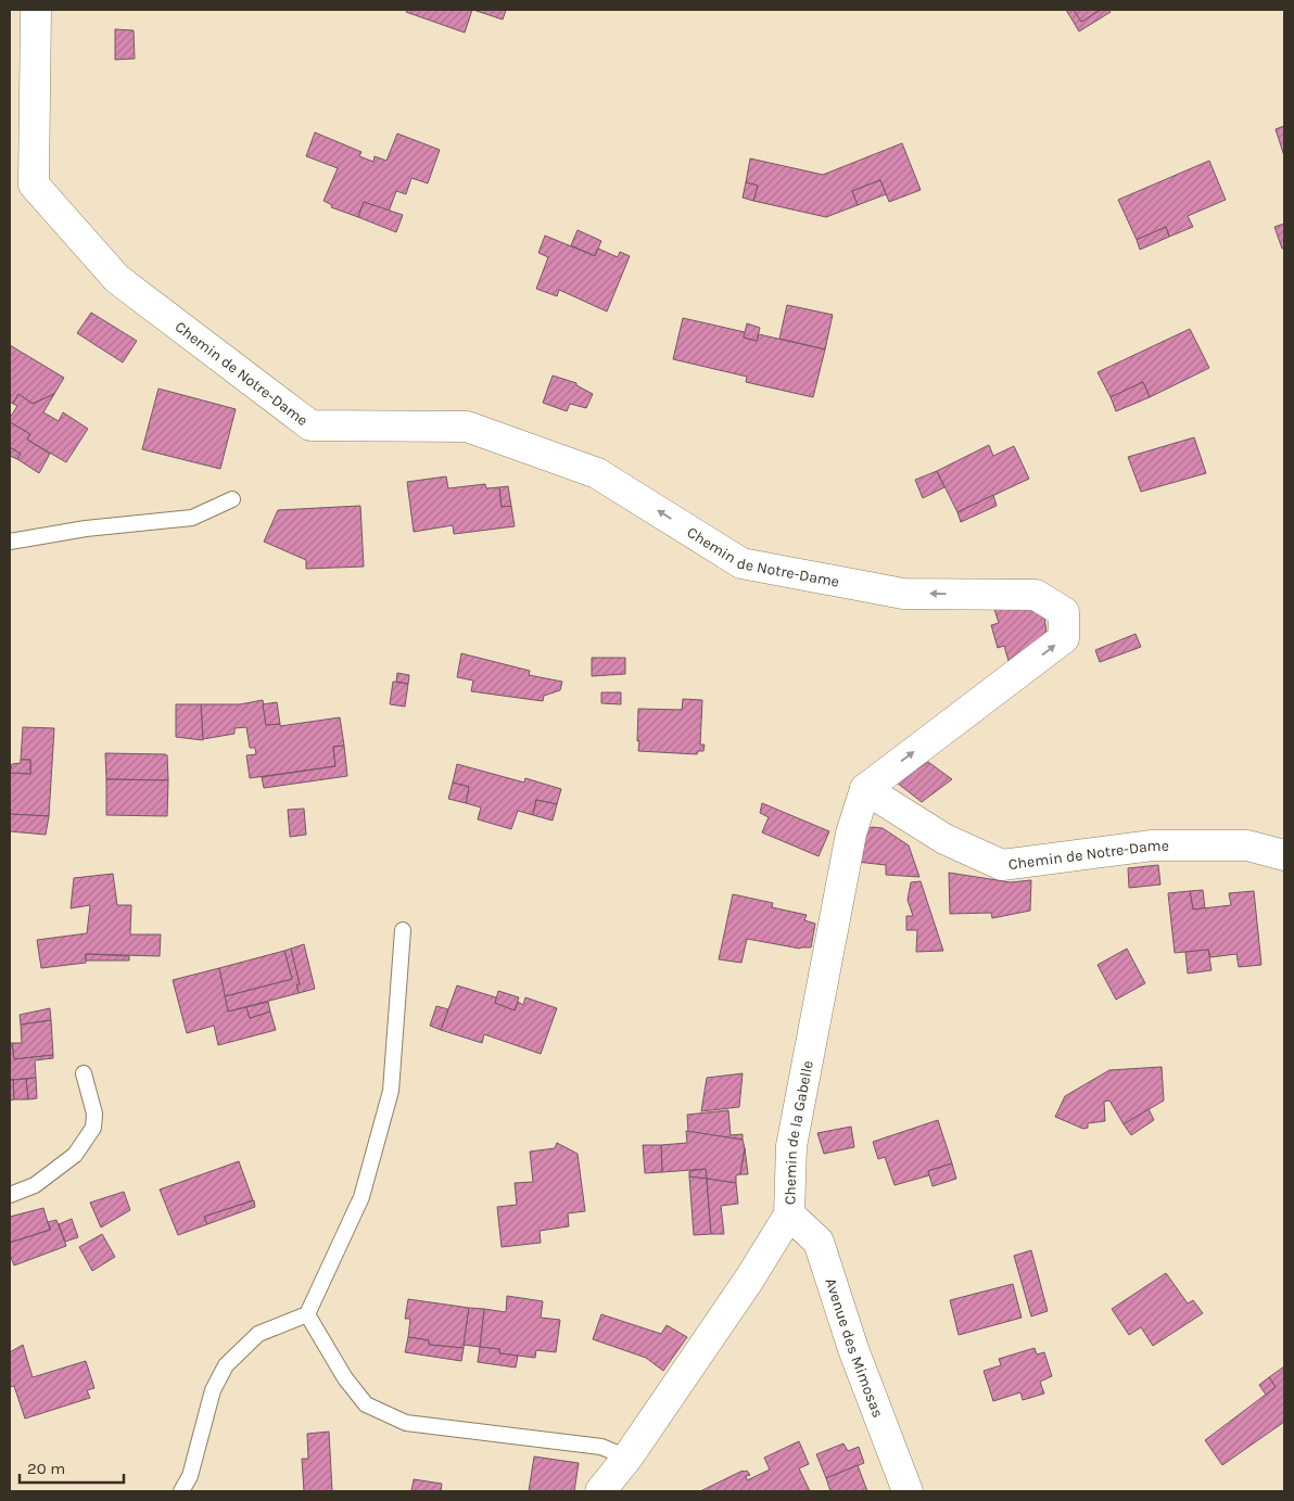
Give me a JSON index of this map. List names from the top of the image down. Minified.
{"streets":{"street":["Chemin de Notre-Dame","Chemin de la Gabelle","Avenue des Mimosas"]},"crossings":[["Chemin de Notre-Dame","Chemin de la Gabelle"],["Chemin de la Gabelle","Avenue des Mimosas"]],"scale_bar":"20 m"}
